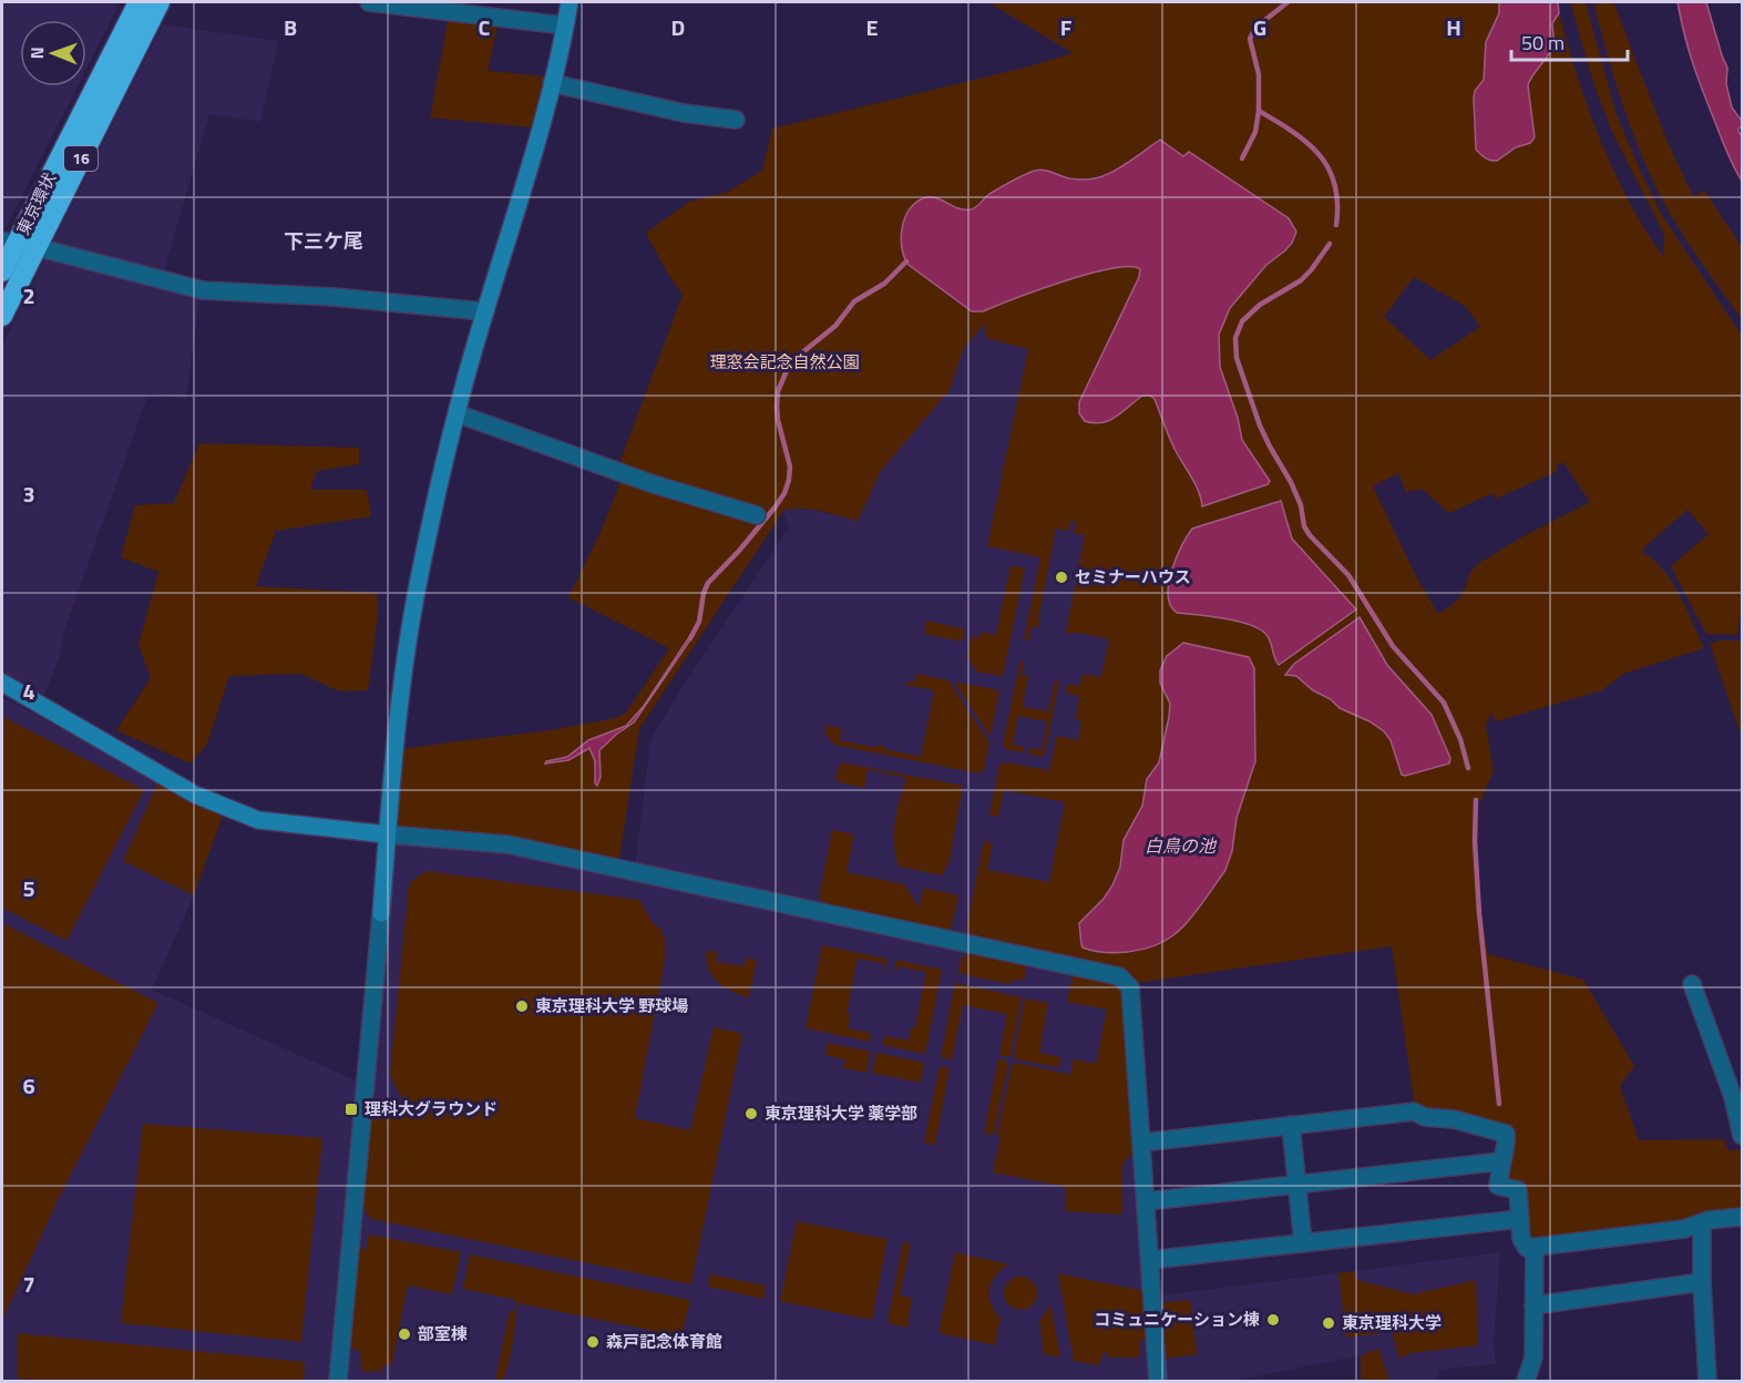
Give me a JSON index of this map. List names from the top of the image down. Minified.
{"streets":{"highway":["16","東京環状"]},"districts":["下三ケ尾"],"water":["白鳥の池"],"parks":["理窓会記念自然公園"],"places":{"other":["セミナーハウス","東京理科大学 野球場","東京理科大学 薬学部","コミュニケーション棟","東京理科大学","部室棟","森戸記念体育館"],"transit":["理科大グラウンド"]},"scale_bar":"50 m","north":"left","grid":{"columns":["B","C","D","E","F","G","H"],"rows":["2","3","4","5","6","7"]}}
